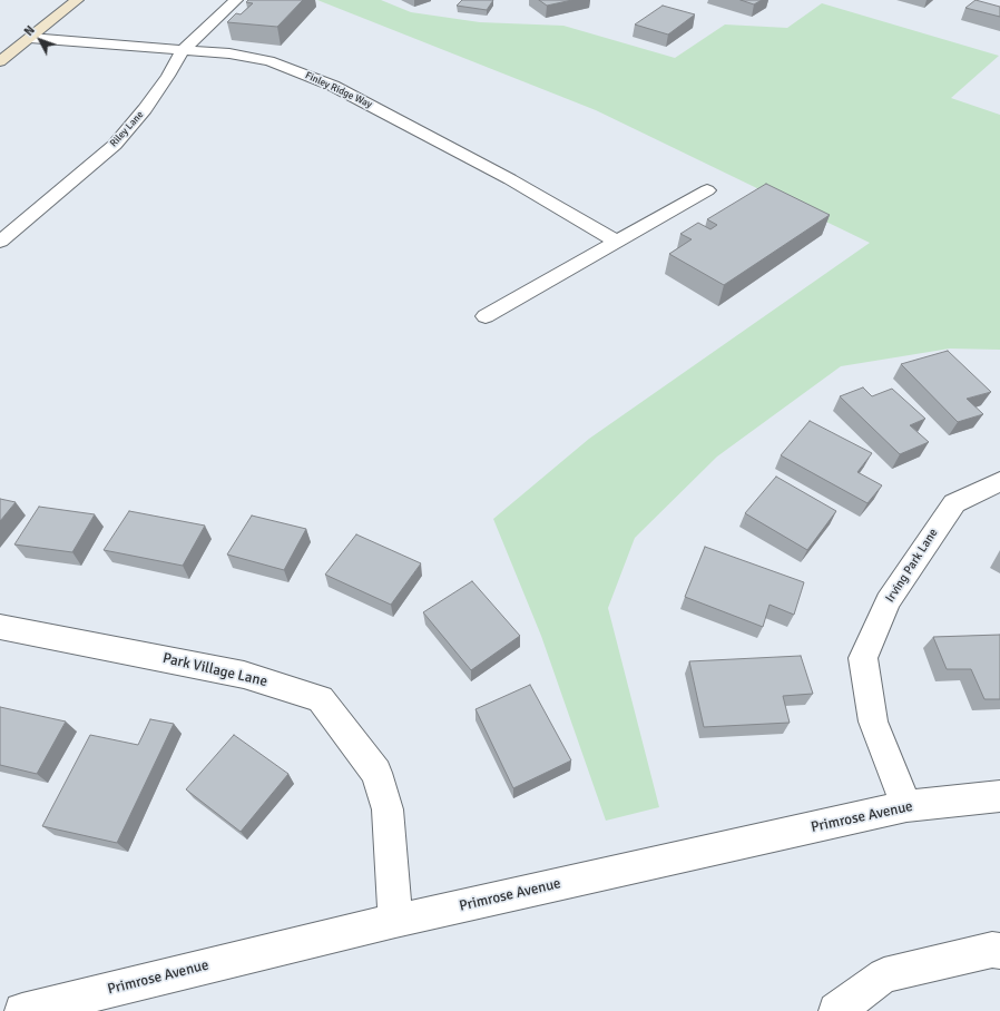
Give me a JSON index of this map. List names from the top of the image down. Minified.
{"streets":{"street":["Finley Ridge Way","Riley Lane","Irving Park Lane","Park Village Lane","Primrose Avenue"]},"crossings":[["Finley Ridge Way","Riley Lane"],["Irving Park Lane","Primrose Avenue"],["Park Village Lane","Primrose Avenue"]],"north":"top left"}
